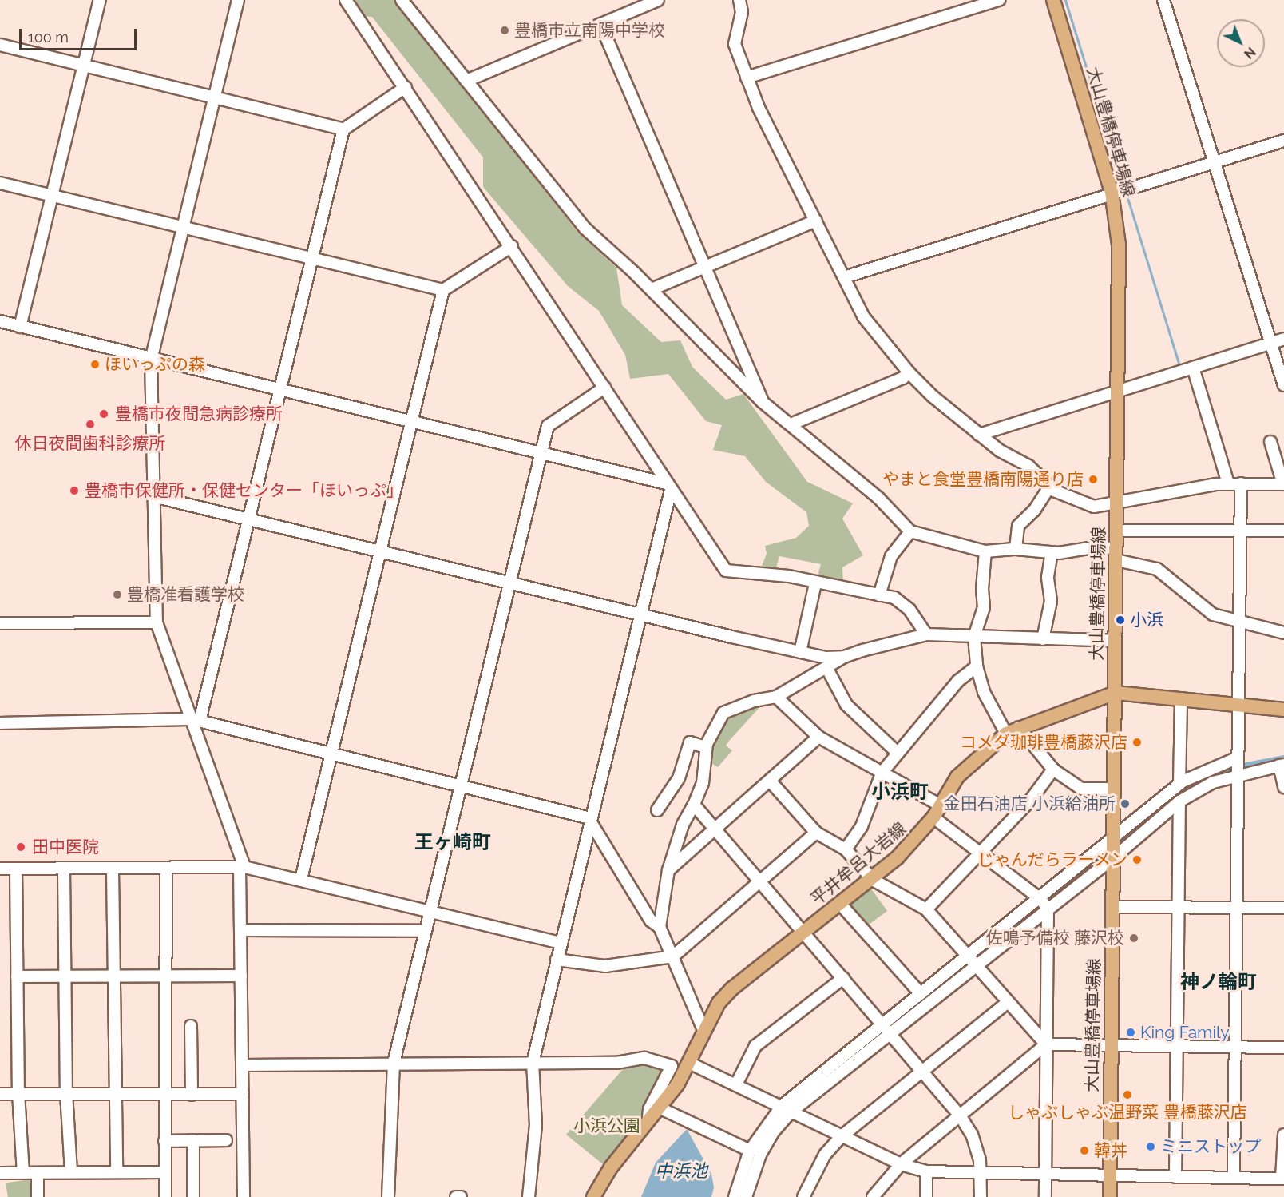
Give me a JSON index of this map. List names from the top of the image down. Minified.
{"streets":{"main road":["大山豊橋停車場線","平井牟呂大岩線"]},"crossings":[["大山豊橋停車場線","平井牟呂大岩線"]],"districts":["小浜町","王ヶ崎町","神ノ輪町"],"water":["中浜池"],"parks":["小浜公園"],"places":["豊橋市立南陽中学校","ほいっぷの森","豊橋市夜間急病診療所","休日夜間歯科診療所","やまと食堂豊橋南陽通り店","豊橋市保健所・保健センター「ほいっぷ」","豊橋准看護学校","小浜","コメダ珈琲豊橋藤沢店","金田石油店 小浜給油所","田中医院","じゃんだらラーメン","佐鳴予備校 藤沢校","King Family","しゃぶしゃぶ温野菜 豊橋藤沢店","ミニストップ","韓丼"],"scale_bar":"100 m","north":"bottom right"}
